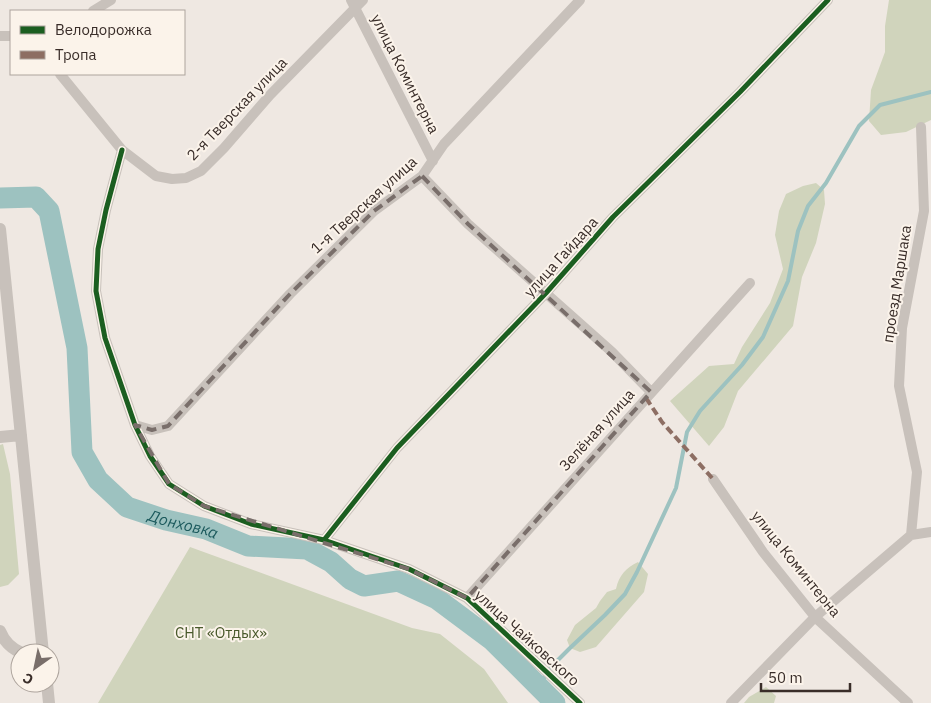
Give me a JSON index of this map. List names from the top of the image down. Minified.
{"streets":{"street":["улица Коминтерна","2-я Тверская улица","1-я Тверская улица","улица Гайдара","проезд Маршака","Зелёная улица","улица Чайковского"]},"crossings":[["улица Коминтерна","2-я Тверская улица"],["улица Коминтерна","1-я Тверская улица"],["2-я Тверская улица","улица Чайковского"],["1-я Тверская улица","улица Чайковского"],["улица Гайдара","улица Чайковского"],["Зелёная улица","улица Чайковского"]],"water":["Донховка"],"parks":["СНТ «Отдых»"],"legend":["Велодорожка","Тропа"],"scale_bar":"50 m","north":"bottom left"}
